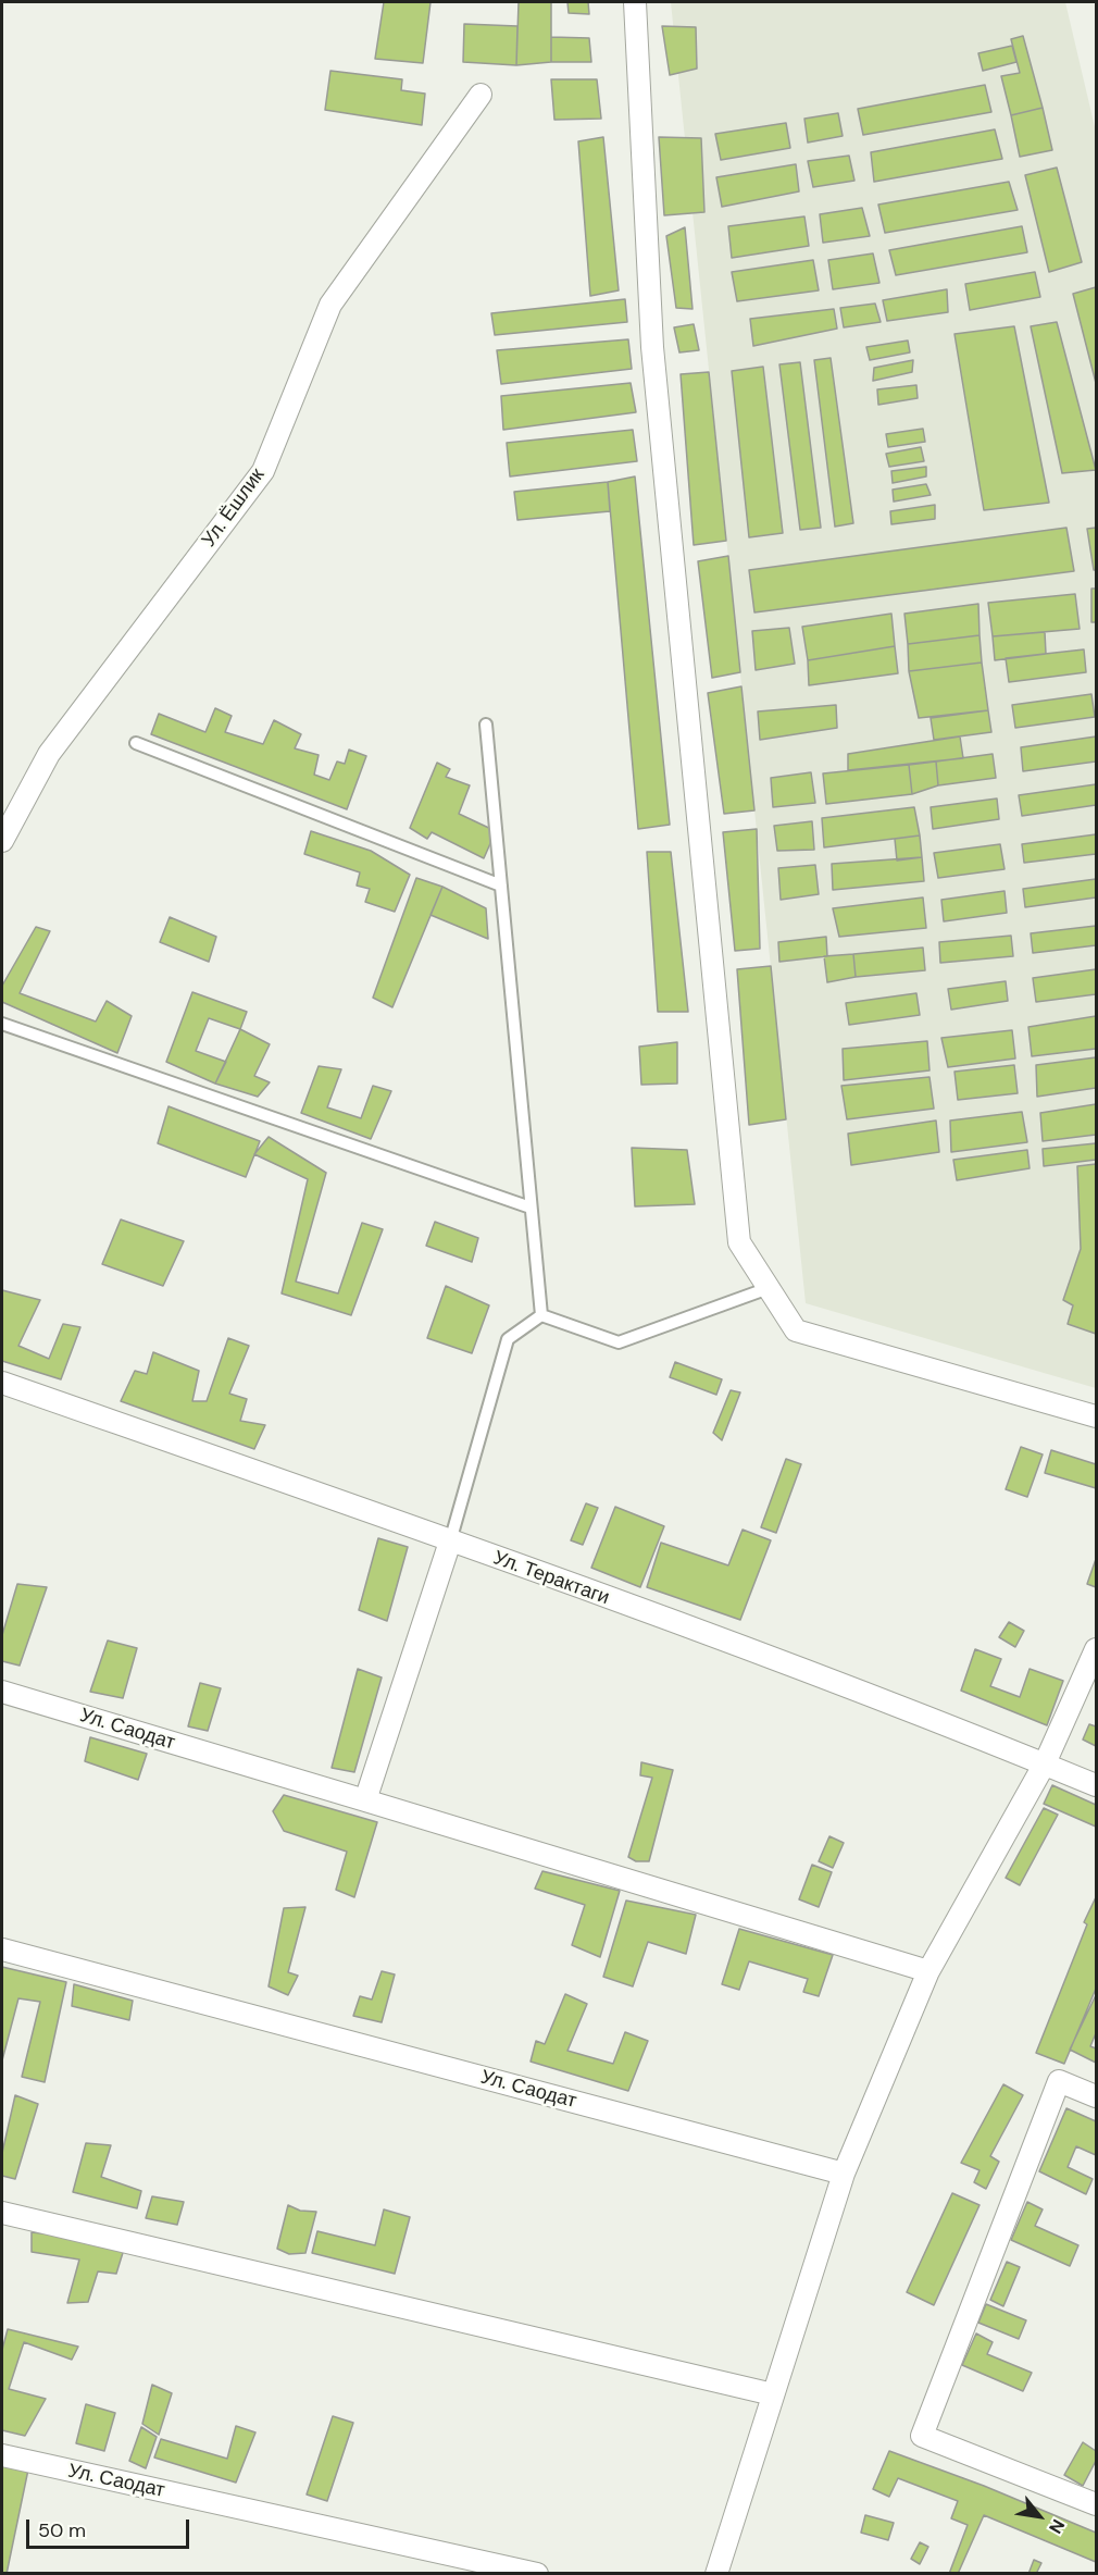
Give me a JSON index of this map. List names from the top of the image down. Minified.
{"streets":{"street":["Ул. Ёшлик","Ул. Терактаги","Ул. Саодат"]},"scale_bar":"50 m","north":"bottom right"}
